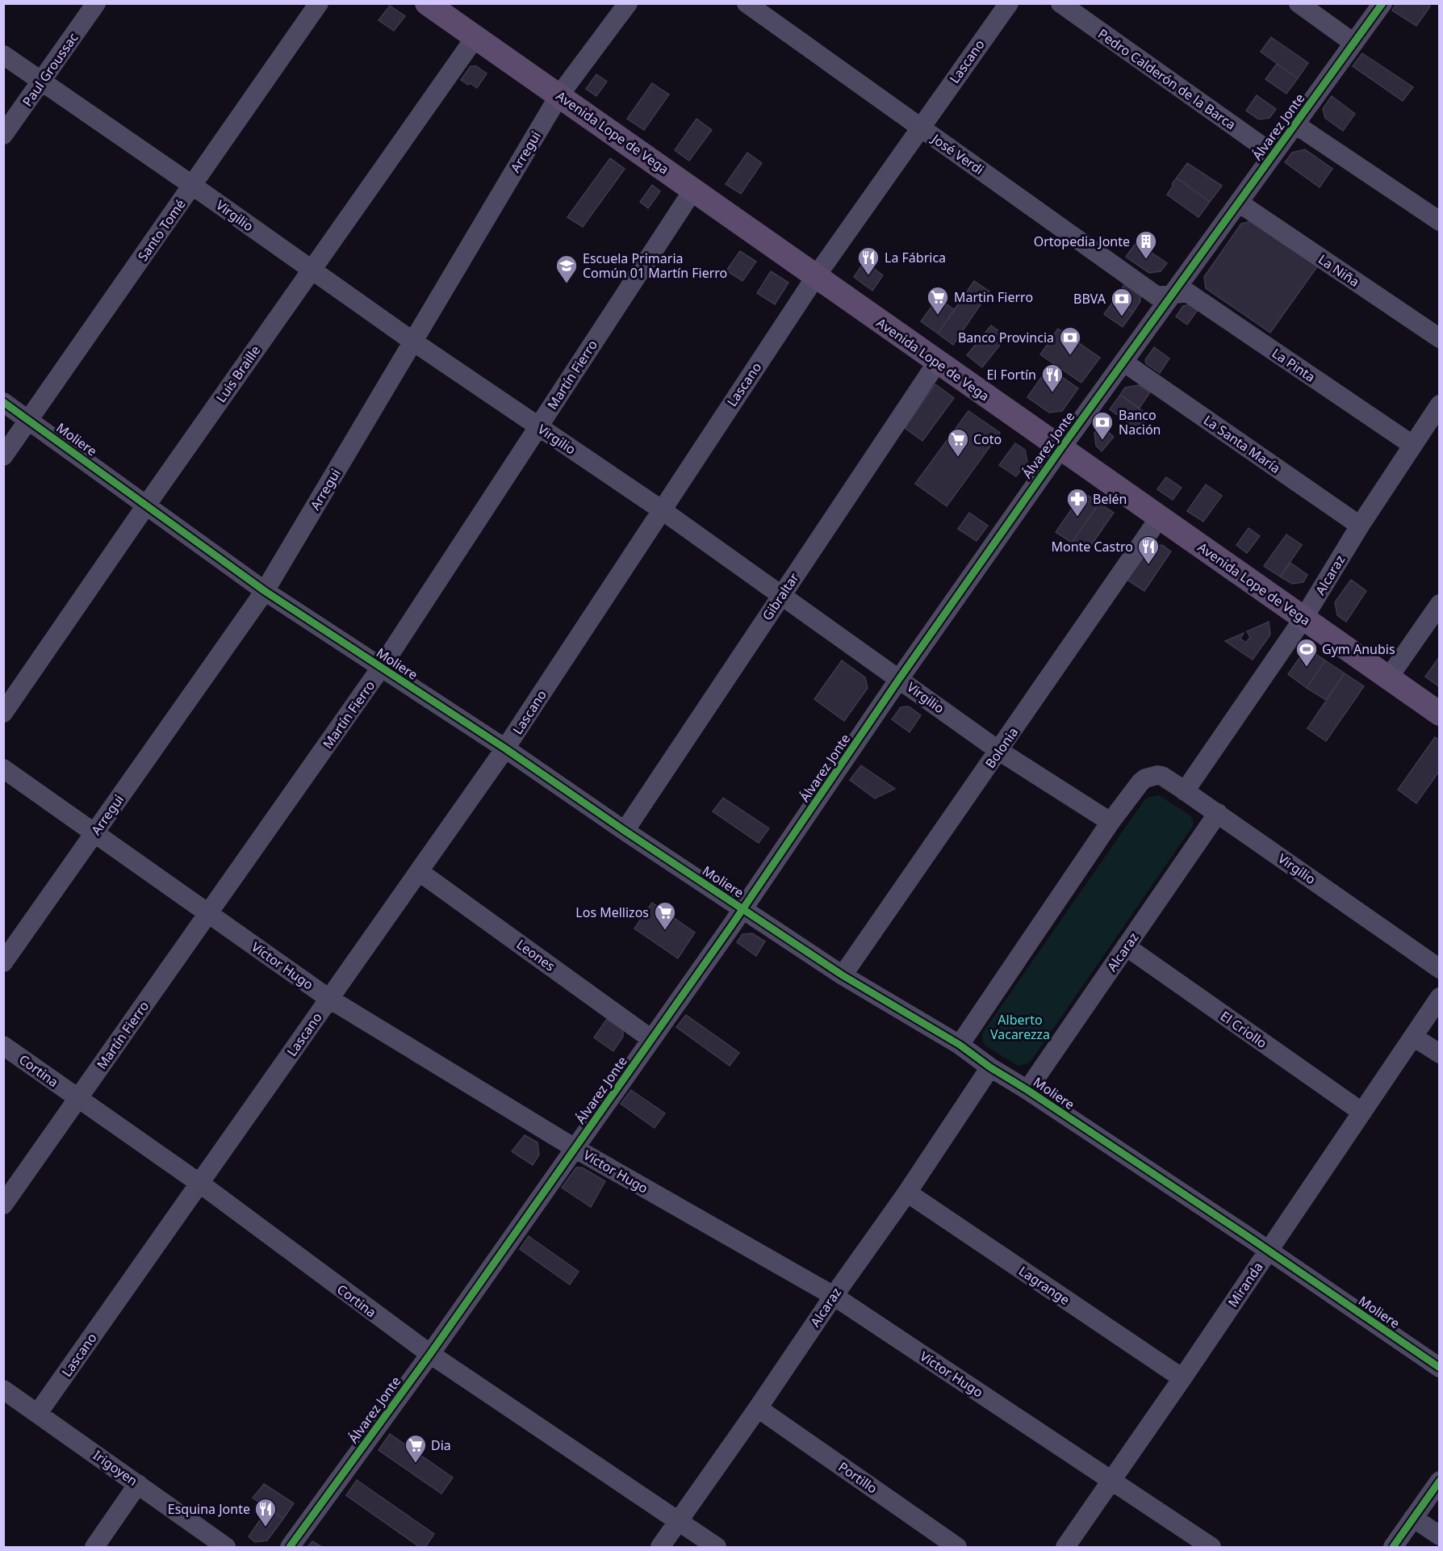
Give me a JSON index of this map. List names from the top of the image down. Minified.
{"streets":{"main road":["Avenida Lope de Vega"],"street":["Lascano","Paul Groussac","Pedro Calderón de la Barca","Álvarez Jonte","Arregui","José Verdi","Virgilio","Santo Tomé","La Niña","La Pinta","Luis Braille","Martín Fierro","Moliere","La Santa María","Alcaraz","Gibraltar","Bolonia","Leones","Víctor Hugo","El Criollo","Cortina","Miranda","Lagrange","Irigoyen","Portillo"]},"crossings":[["Lascano","Avenida Lope de Vega"],["Lascano","José Verdi"],["Lascano","Virgilio"],["Lascano","Moliere"],["Lascano","Leones"],["Lascano","Víctor Hugo"],["Lascano","Cortina"],["Lascano","Irigoyen"],["Paul Groussac","Virgilio"],["Pedro Calderón de la Barca","Álvarez Jonte"],["Álvarez Jonte","Avenida Lope de Vega"],["Álvarez Jonte","José Verdi"],["Álvarez Jonte","Virgilio"],["Álvarez Jonte","La Niña"],["Álvarez Jonte","La Pinta"],["Álvarez Jonte","Moliere"],["Álvarez Jonte","La Santa María"],["Álvarez Jonte","Leones"],["Álvarez Jonte","Víctor Hugo"],["Álvarez Jonte","Cortina"],["Avenida Lope de Vega","Arregui"],["Avenida Lope de Vega","Luis Braille"],["Avenida Lope de Vega","Martín Fierro"],["Avenida Lope de Vega","Alcaraz"],["Avenida Lope de Vega","Gibraltar"],["Avenida Lope de Vega","Bolonia"],["Arregui","Virgilio"],["Arregui","Moliere"],["Arregui","Víctor Hugo"],["José Verdi","La Pinta"],["Virgilio","Santo Tomé"],["Virgilio","Luis Braille"],["Virgilio","Martín Fierro"],["Virgilio","Alcaraz"],["Virgilio","Gibraltar"],["Virgilio","Bolonia"],["Santo Tomé","Moliere"],["La Pinta","Alcaraz"],["Luis Braille","Moliere"],["Martín Fierro","Moliere"],["Martín Fierro","Víctor Hugo"],["Martín Fierro","Cortina"],["Moliere","Alcaraz"],["Moliere","Gibraltar"],["Moliere","Bolonia"],["Moliere","Miranda"],["La Santa María","Alcaraz"],["Alcaraz","Víctor Hugo"],["Alcaraz","El Criollo"],["Alcaraz","Cortina"],["Alcaraz","Lagrange"],["Alcaraz","Portillo"],["Víctor Hugo","Miranda"],["El Criollo","Miranda"],["Miranda","Lagrange"]],"parks":["Alberto Vacarezza"],"places":{"building":["Ortopedia Jonte"],"restaurant":["La Fábrica","El Fortín","Monte Castro","Esquina Jonte"],"school or university":["Escuela Primaria Común 01 Martín Fierro"],"supermarket":["Martin Fierro","Coto","Los Mellizos","Dia"],"bank":["BBVA","Banco Provincia","Banco Nación"],"pharmacy":["Belén"],"sports":["Gym Anubis"]}}
